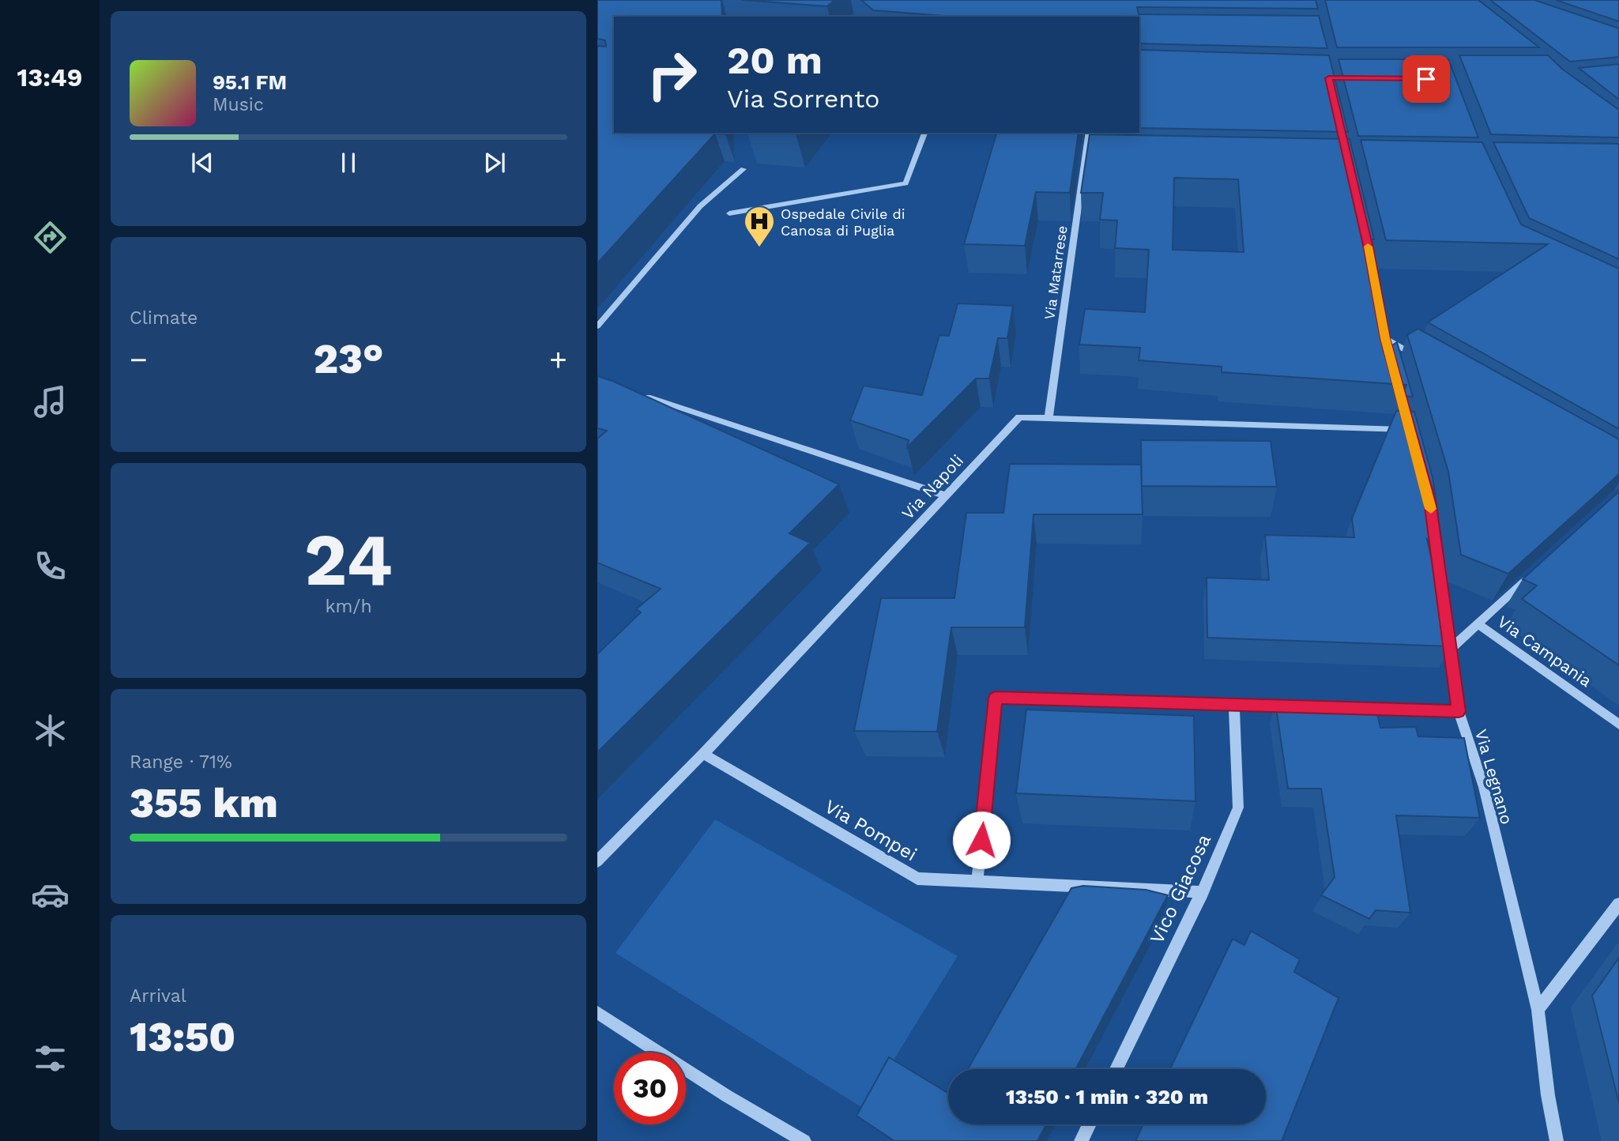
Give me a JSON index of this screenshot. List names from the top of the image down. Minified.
{"streets":{"street":["Via Matarrese","Via Napoli","Via Campania","Via Legnano","Via Pompei","Vico Giacosa"]},"crossings":[["Via Matarrese","Via Napoli"],["Via Napoli","Via Pompei"],["Via Pompei","Vico Giacosa"]],"places":{"hospital":["Ospedale Civile di Canosa di Puglia"]},"page":{"tabs":"13:49","turn":["20 m","Via Sorrento"],"song":["95.1 FM","Music"],"tile":["Climate",["24","km/h"],["Range · 71%","355 km"],["Arrival","13:50"]],"heat":["−","23°","+"],"limit":"30","trip":"13:50 · 1 min · 320 m"}}
